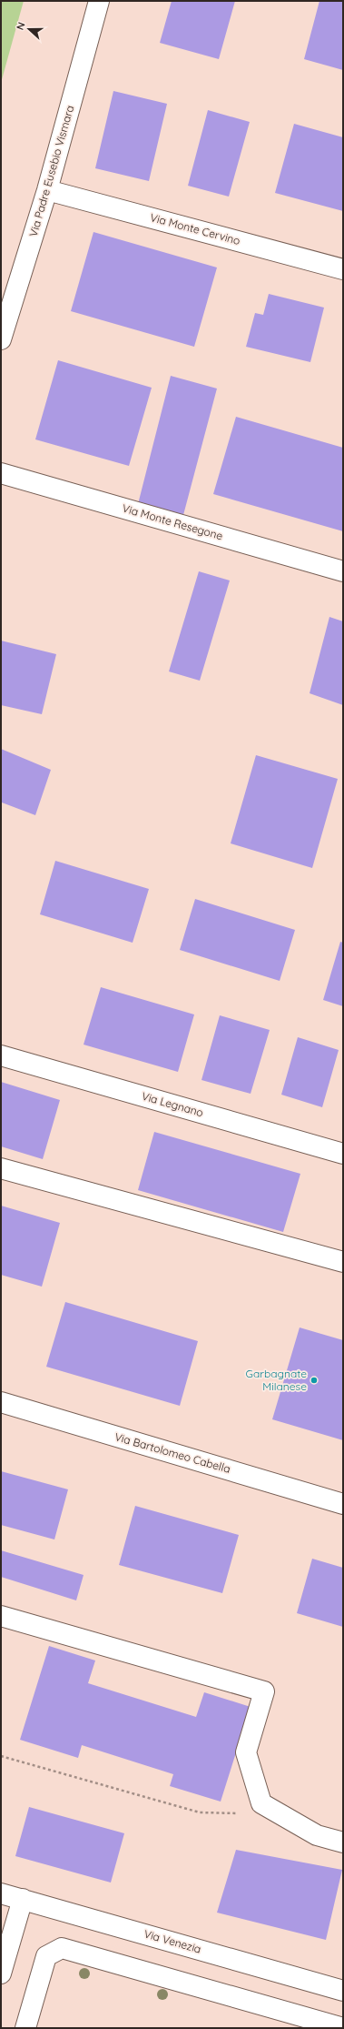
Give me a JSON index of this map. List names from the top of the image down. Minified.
{"streets":{"street":["Via Padre Eusebio Vismara","Via Monte Cervino","Via Monte Resegone","Via Legnano","Via Bartolomeo Cabella","Via Venezia"]},"crossings":[["Via Padre Eusebio Vismara","Via Monte Cervino"]],"places":["Garbagnate Milanese"],"north":"left"}
